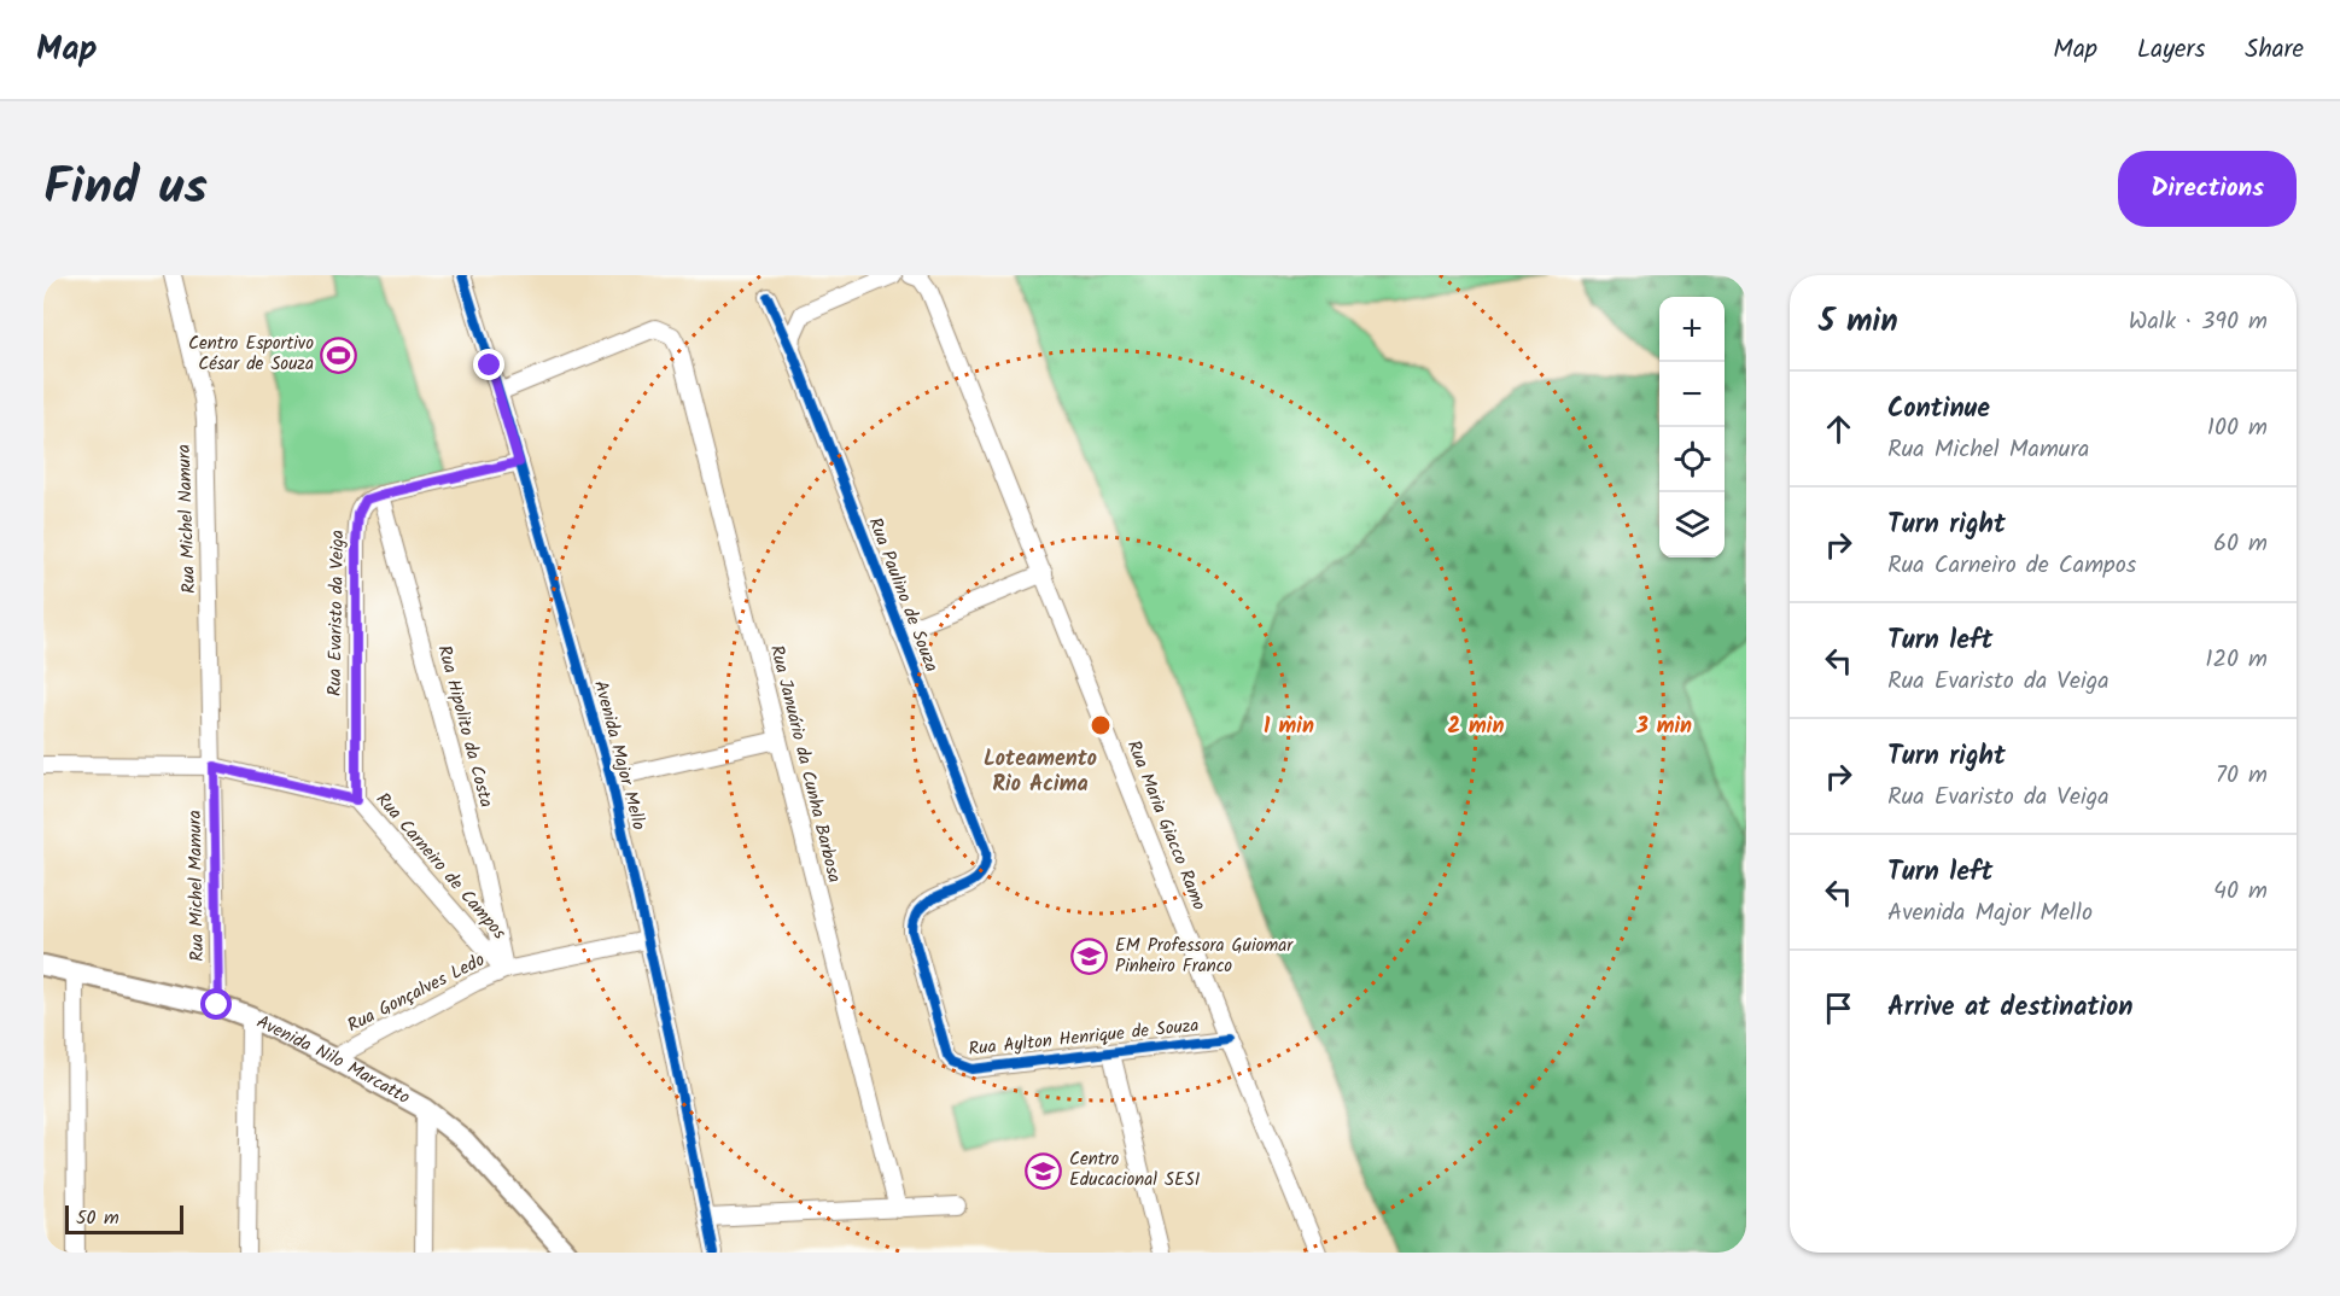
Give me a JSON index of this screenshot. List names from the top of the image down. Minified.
{"streets":{"street":["Rua Michel Namura","Rua Paulino de Souza","Rua Evaristo da Veiga","Rua Hipolito da Costa","Avenida Major Mello","Rua Januário da Cunha Barbosa","Rua Maria Giacco Ramo","Rua Carneiro de Campos","Rua Michel Mamura","Rua Gonçalves Ledo","Rua Aylton Henrique de Souza","Avenida Nilo Marcatto"]},"crossings":[["Rua Michel Namura","Rua Carneiro de Campos"],["Rua Michel Namura","Rua Michel Mamura"],["Rua Paulino de Souza","Rua Aylton Henrique de Souza"],["Rua Evaristo da Veiga","Rua Hipolito da Costa"],["Rua Evaristo da Veiga","Rua Carneiro de Campos"],["Rua Hipolito da Costa","Rua Carneiro de Campos"],["Rua Hipolito da Costa","Rua Gonçalves Ledo"],["Avenida Major Mello","Rua Januário da Cunha Barbosa"],["Avenida Major Mello","Rua Gonçalves Ledo"],["Rua Maria Giacco Ramo","Rua Aylton Henrique de Souza"],["Rua Carneiro de Campos","Rua Michel Mamura"],["Rua Carneiro de Campos","Rua Gonçalves Ledo"],["Rua Michel Mamura","Avenida Nilo Marcatto"],["Rua Gonçalves Ledo","Avenida Nilo Marcatto"]],"districts":["Loteamento Rio Acima"],"places":{"sports":["Centro Esportivo César de Souza"],"school or university":["EM Professora Guiomar Pinheiro Franco","Centro Educacional SESI"]},"scale_bar":"50 m","page":{"header":"Map","nav":["Map","Layers","Share"],"title":"Find us","buttons":"Directions","heading":["5 min","Walk · 390 m"],"map_buttons":["+","−"],"list":[["Continue","Rua Michel Mamura","100 m"],["Turn right","Rua Carneiro de Campos","60 m"],["Turn left","Rua Evaristo da Veiga","120 m"],["Turn right","Rua Evaristo da Veiga","70 m"],["Turn left","Avenida Major Mello","40 m"],"Arrive at destination"],"scale":"50 m"},"rings":["1 min","2 min","3 min"]}
